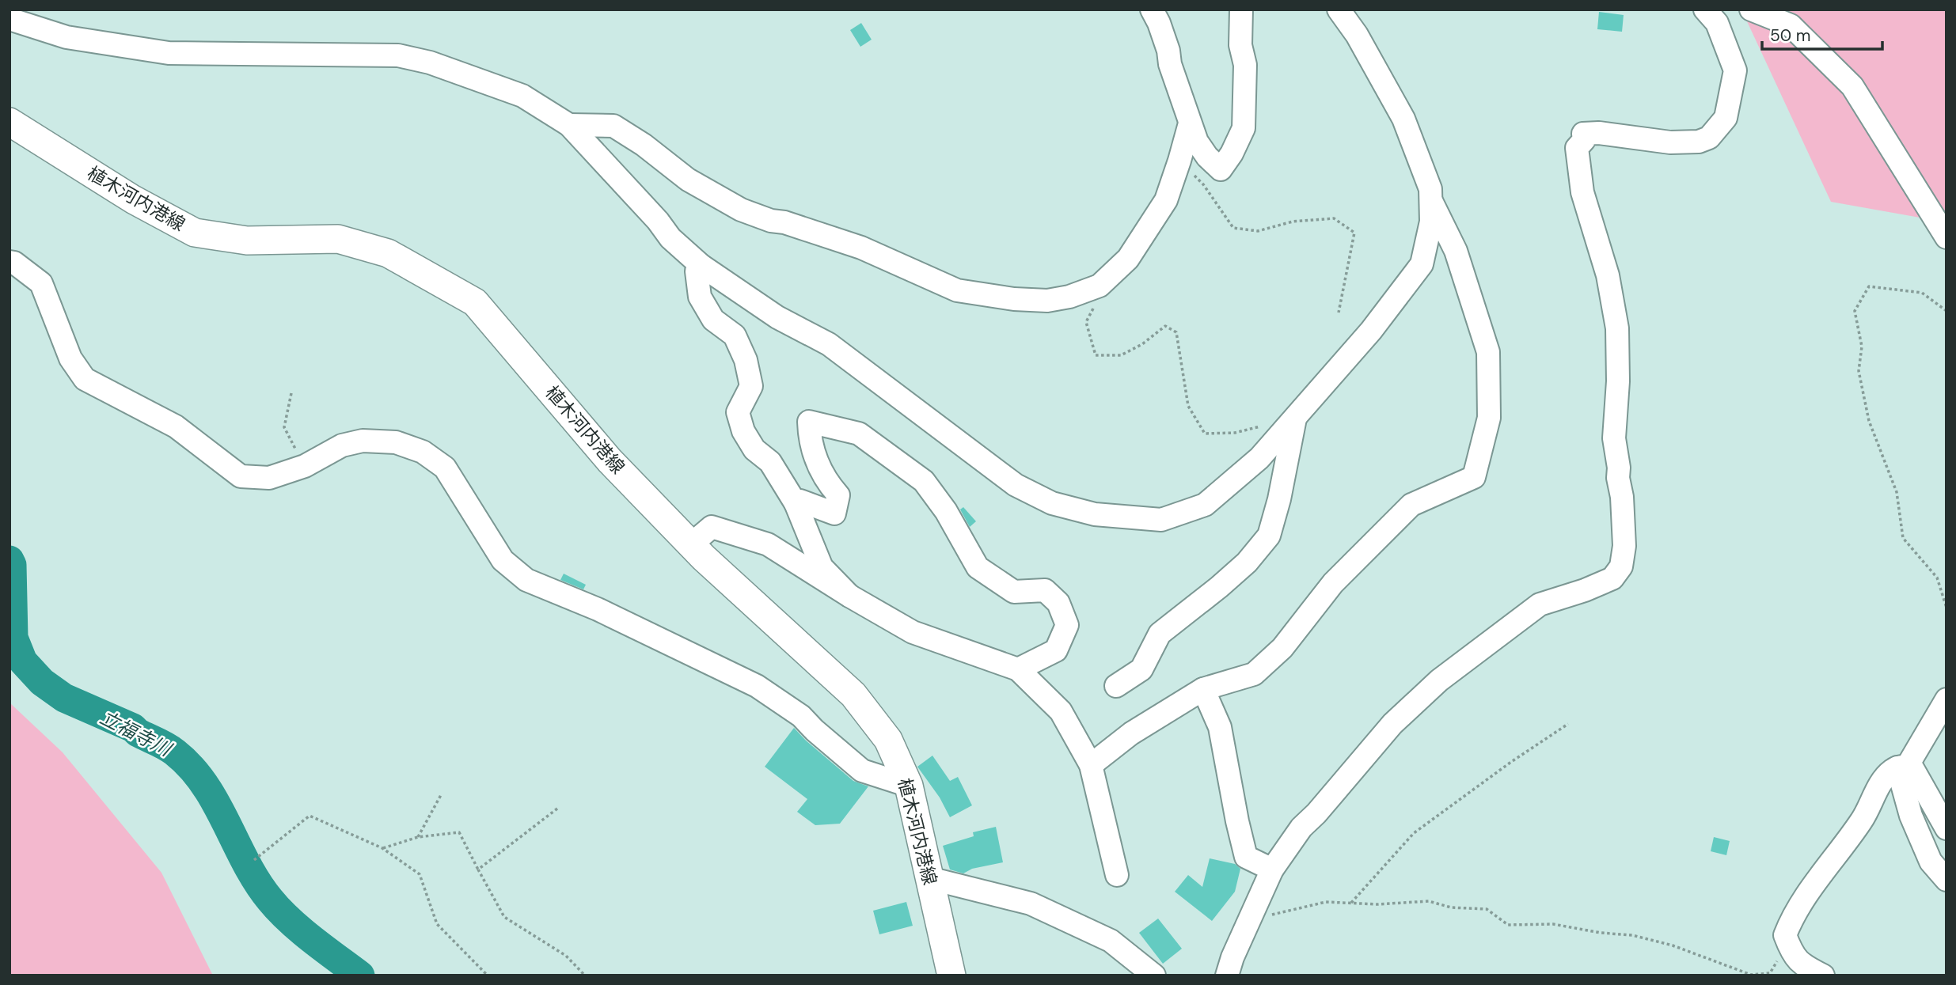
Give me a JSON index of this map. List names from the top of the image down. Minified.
{"streets":{"main road":["植木河内港線"]},"water":["立福寺川"],"scale_bar":"50 m"}
